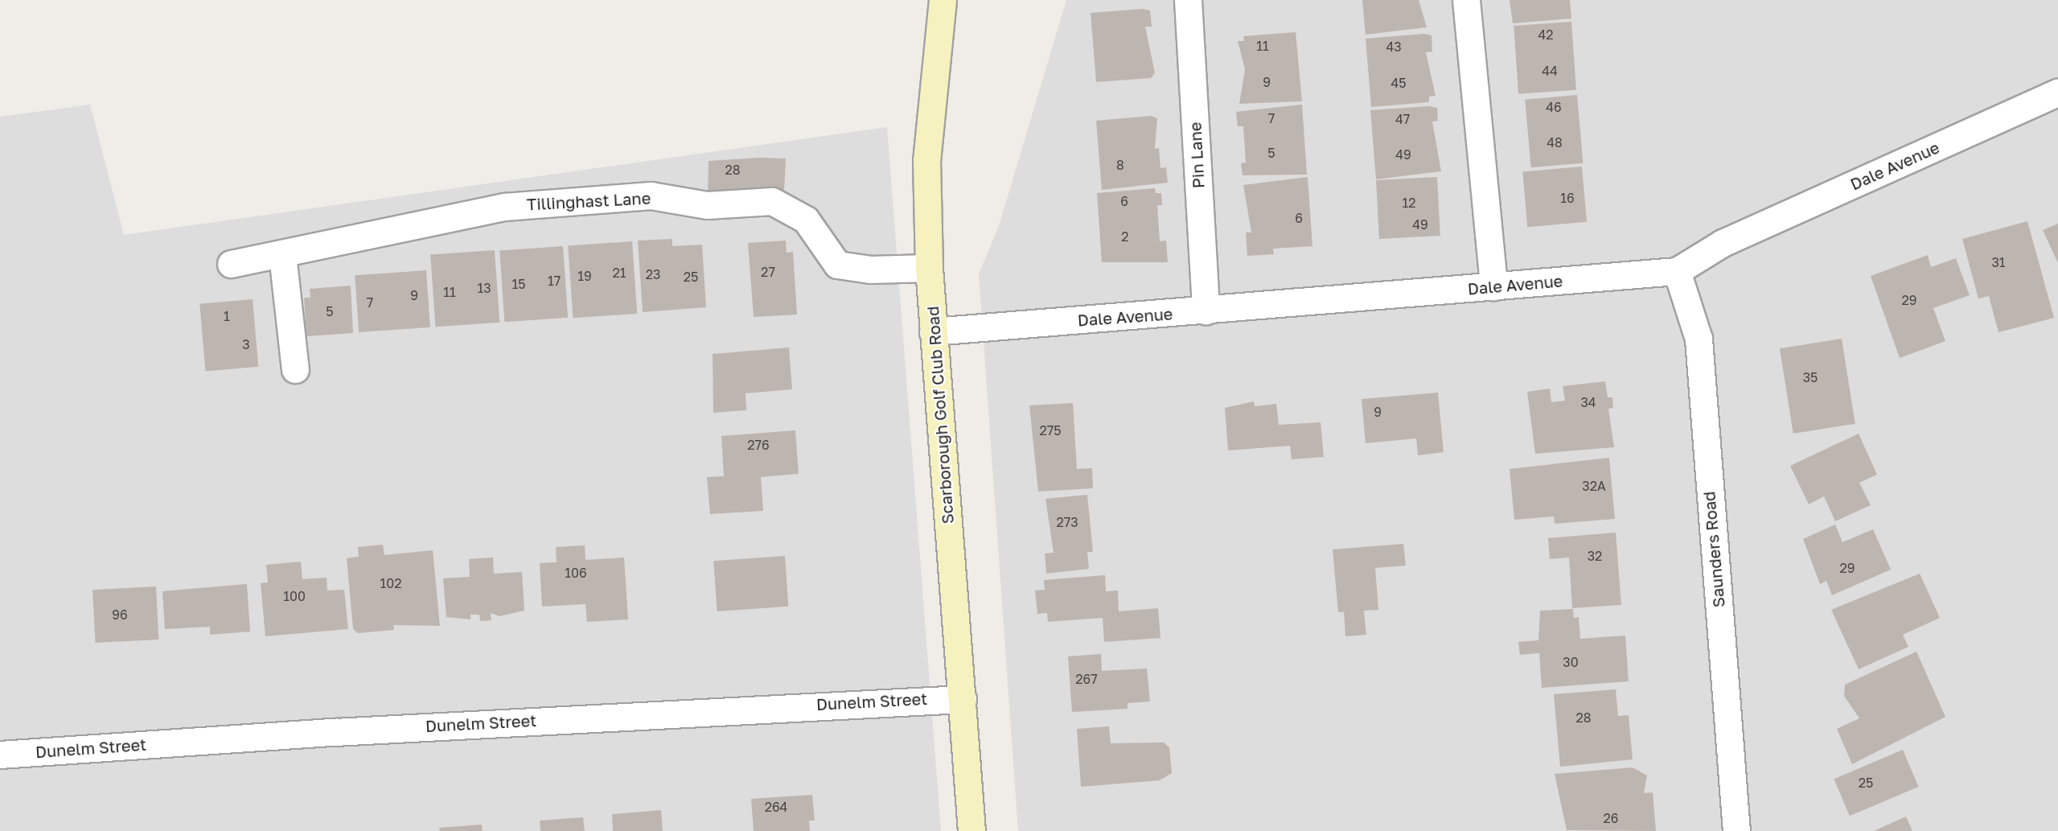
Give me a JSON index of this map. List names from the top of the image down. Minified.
{"streets":{"street":["Pin Lane","Dale Avenue","Tillinghast Lane","Scarborough Golf Club Road","Saunders Road","Dunelm Street"]},"crossings":[["Pin Lane","Dale Avenue"],["Dale Avenue","Scarborough Golf Club Road"],["Dale Avenue","Saunders Road"],["Tillinghast Lane","Scarborough Golf Club Road"],["Scarborough Golf Club Road","Dunelm Street"]],"house_numbers":["42","11","43","44","9","45","46","7","47","48","5","49","8","28","16","6","12","6","49","2","31","27","21","23","19","25","17","15","13","11","9","29","7","5","1","3","35","34","9","275","276","32A","273","32","29","106","102","100","96","30","267","28","25","264","26"]}
